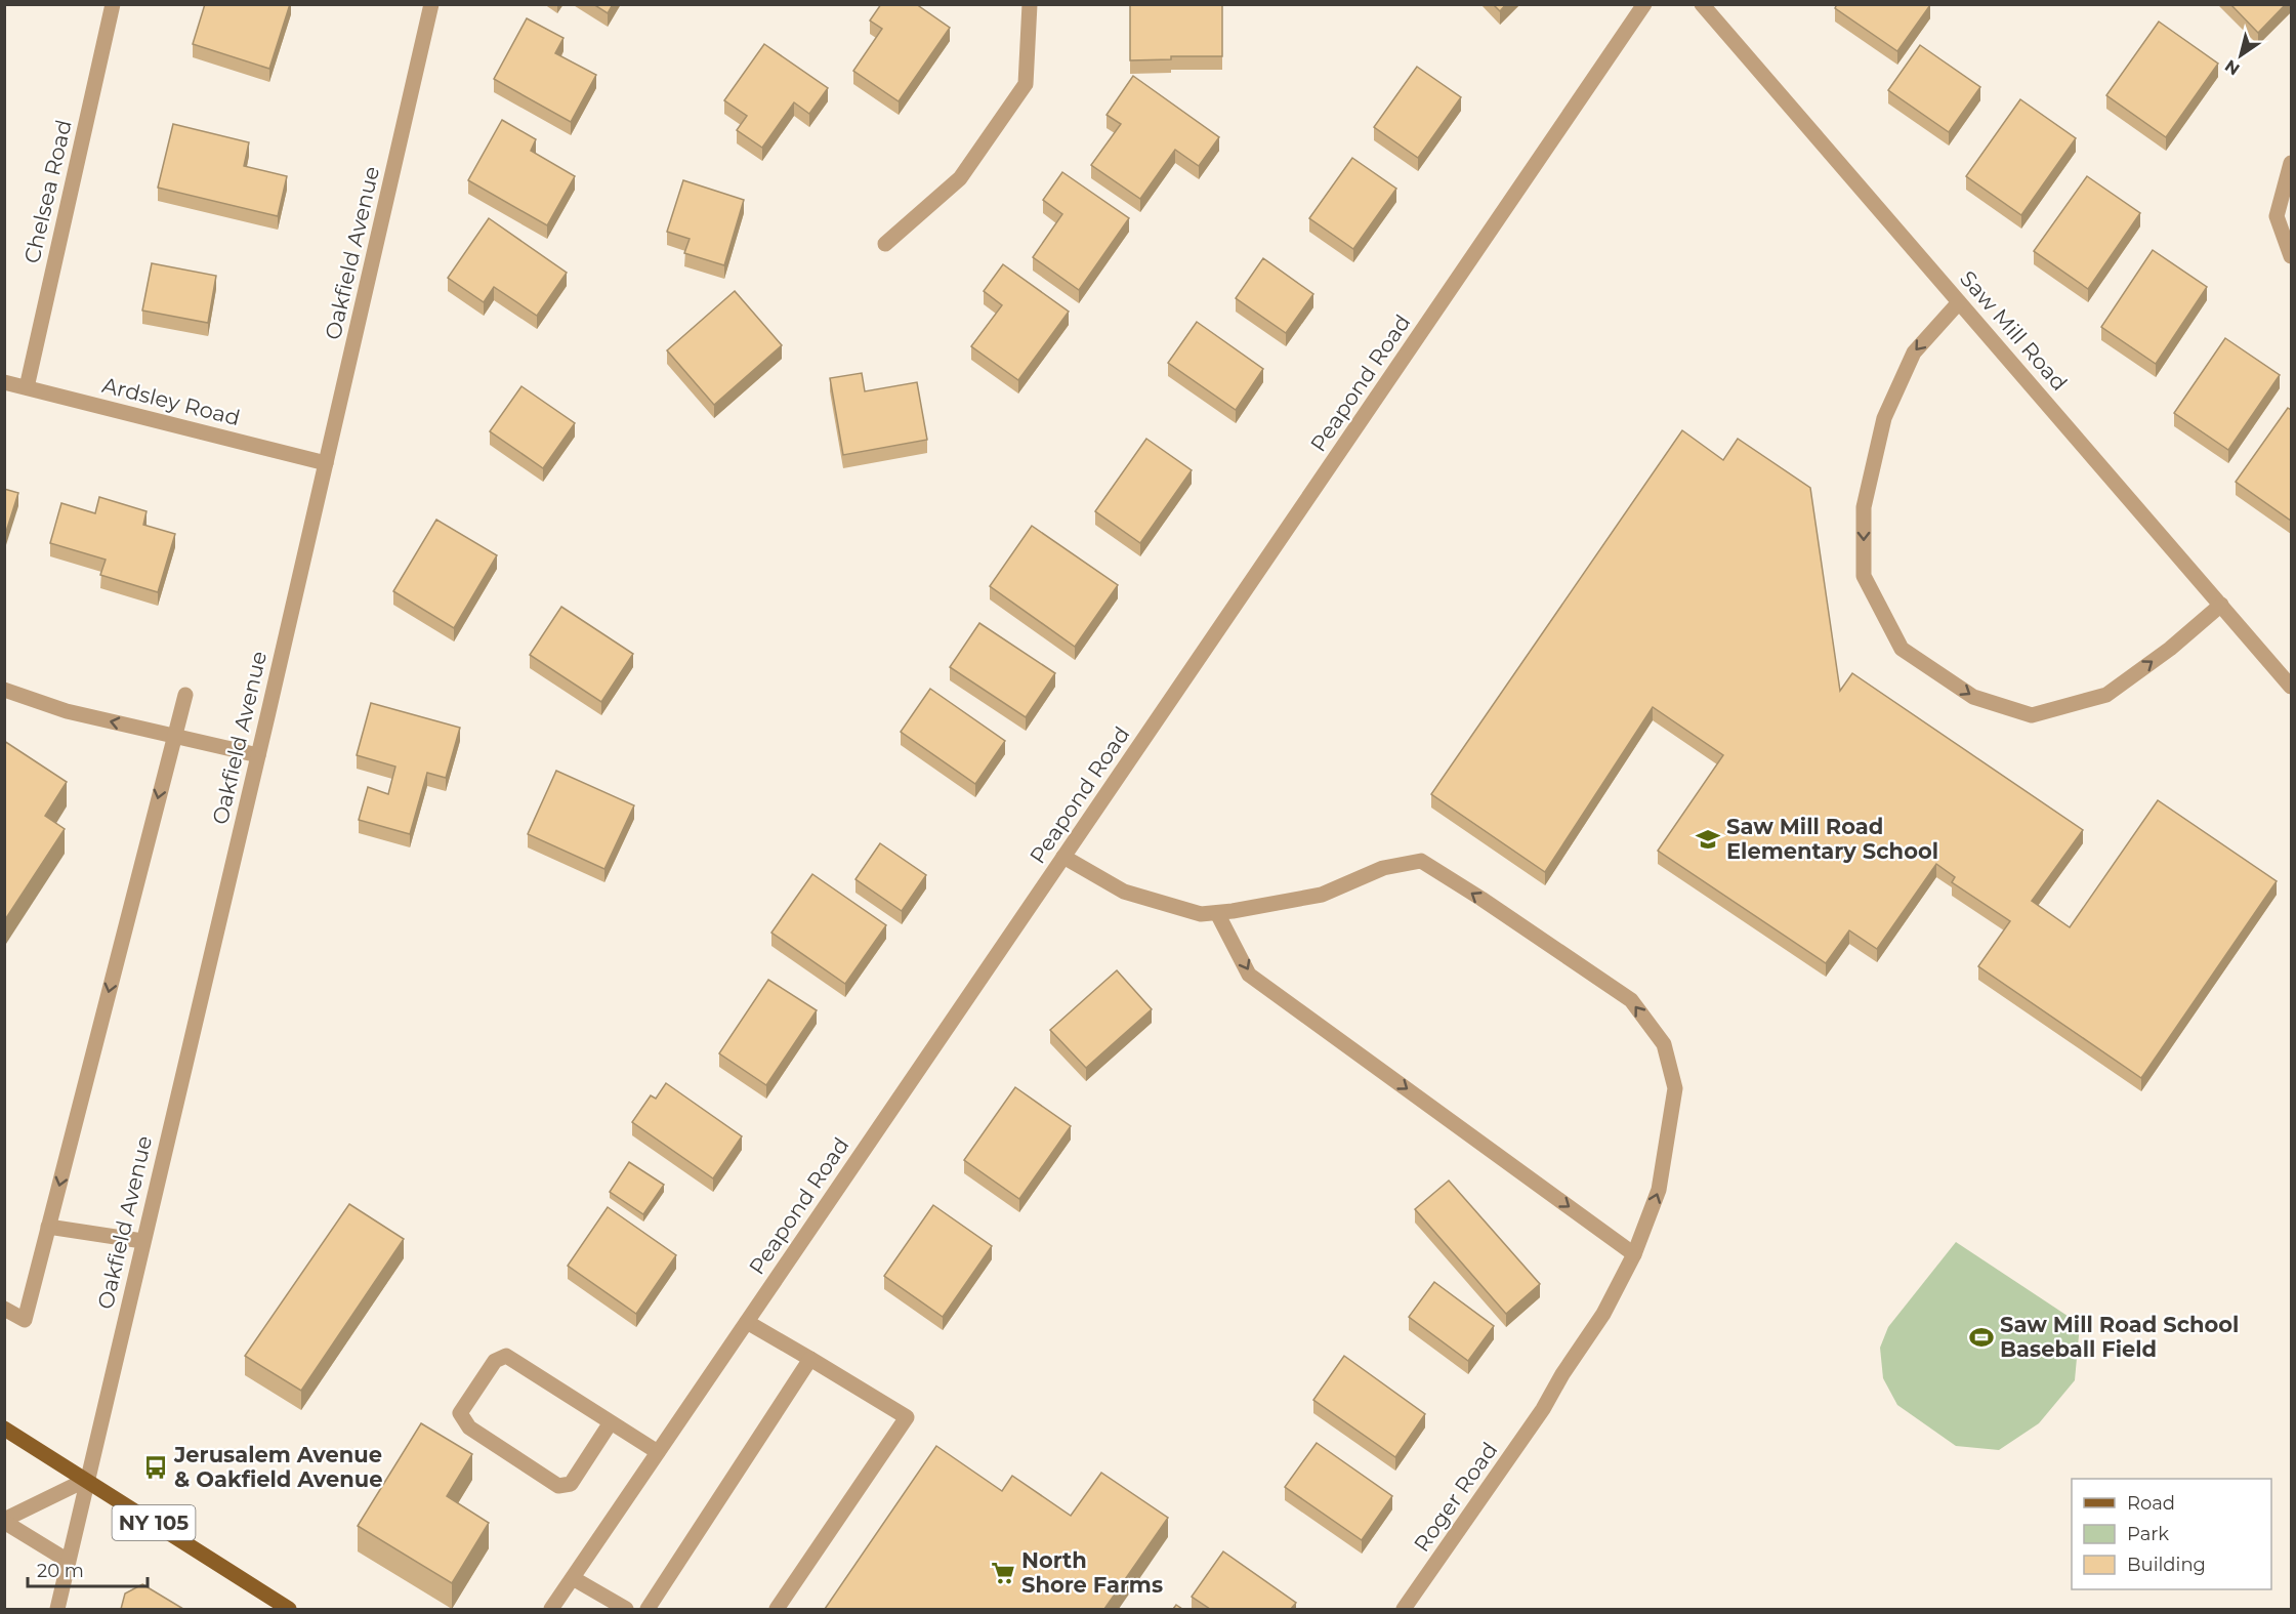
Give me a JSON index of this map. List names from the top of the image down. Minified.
{"streets":{"main road":["NY 105"],"street":["Chelsea Road","Oakfield Avenue","Saw Mill Road","Peapond Road","Ardsley Road","Roger Road"]},"crossings":[["Chelsea Road","Ardsley Road"],["Oakfield Avenue","Ardsley Road"],["Oakfield Avenue","NY 105"]],"places":{"school or university":["Saw Mill Road Elementary School"],"sports":["Saw Mill Road School Baseball Field"],"bus stop":["Jerusalem Avenue & Oakfield Avenue"],"supermarket":["North Shore Farms"]},"legend":["Road","Park","Building"],"scale_bar":"20 m","north":"bottom left"}
